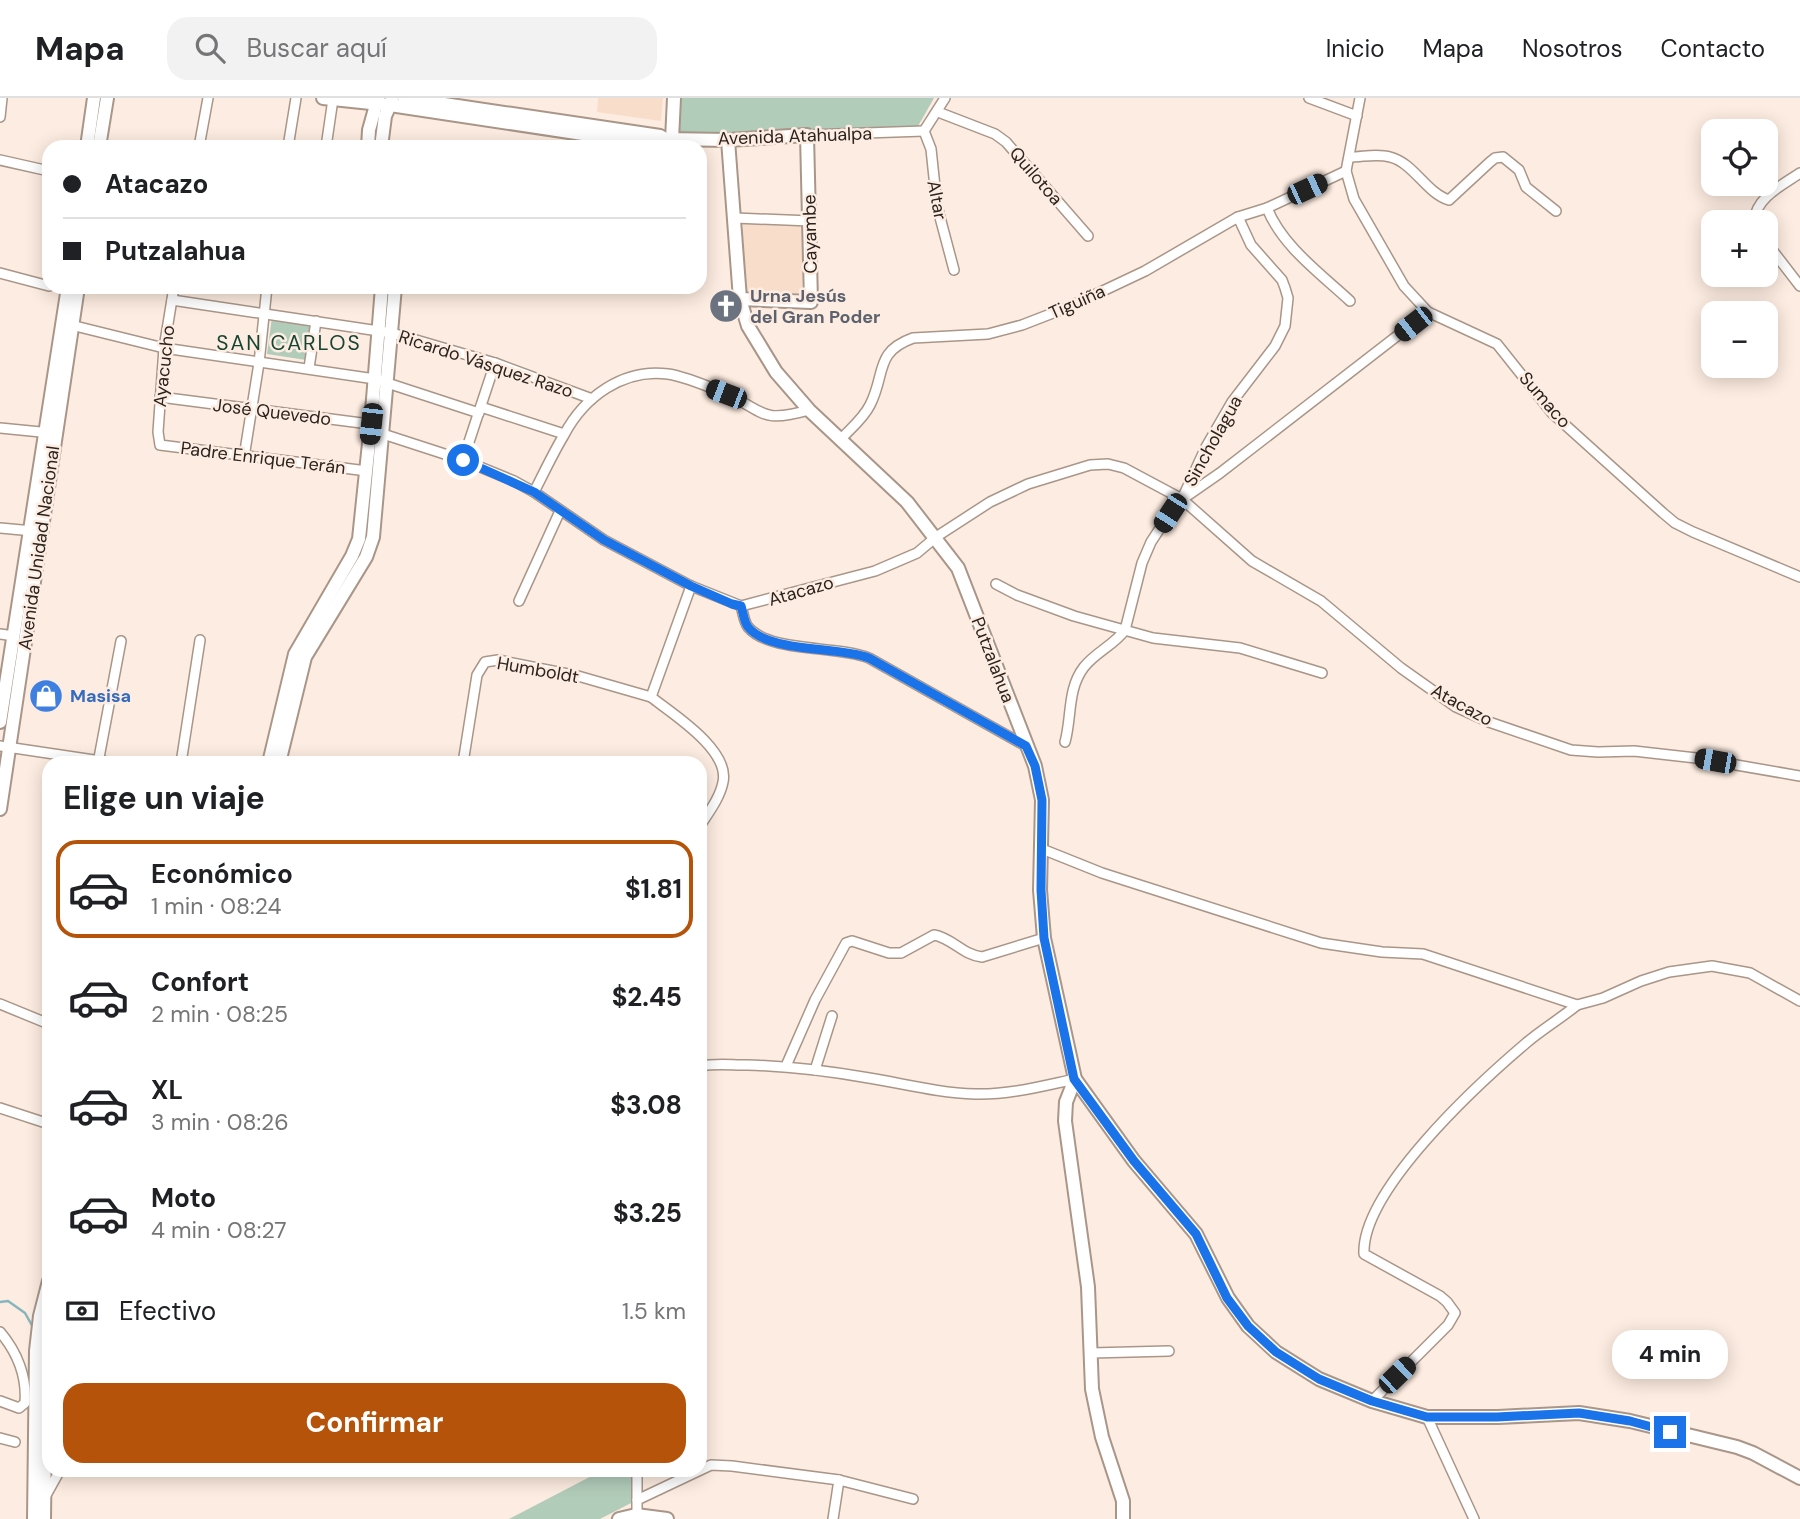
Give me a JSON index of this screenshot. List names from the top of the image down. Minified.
{"streets":{"street":["Avenida Atahualpa","Quilotoa","Altar","Cayambe","Tiguiña","Ricardo Vásquez Razo","Ayacucho","Sumaco","José Quevedo","Sincholagua","Padre Enrique Terán","Avenida Unidad Nacional","Atacazo","Putzalahua","Humboldt"]},"crossings":[["Avenida Atahualpa","Altar"],["Avenida Atahualpa","Cayambe"],["Avenida Atahualpa","Putzalahua"],["Cayambe","Putzalahua"],["Tiguiña","Sumaco"],["Tiguiña","Sincholagua"],["Tiguiña","Putzalahua"],["Ricardo Vásquez Razo","Ayacucho"],["Ayacucho","José Quevedo"],["Ayacucho","Padre Enrique Terán"],["Sincholagua","Atacazo"],["Atacazo","Putzalahua"]],"districts":["SAN CARLOS"],"places":{"church":["Urna Jesús del Gran Poder"],"shop":["Masisa"]},"page":{"header":"Mapa","search":"Buscar aquí","nav":["Inicio","Mapa","Nosotros","Contacto"],"map_buttons":["+","−"],"banner":["Atacazo","Putzalahua"],"heading":"Elige un viaje","list":[{"name":"Económico","note":"1 min · 08:24","value":"$1.81"},{"name":"Confort","note":"2 min · 08:25","value":"$2.45"},{"name":"XL","note":"3 min · 08:26","value":"$3.08"},{"name":"Moto","note":"4 min · 08:27","value":"$3.25"}],"pay":["Efectivo","1.5 km"],"bubble":"4 min","buttons":"Confirmar"}}
